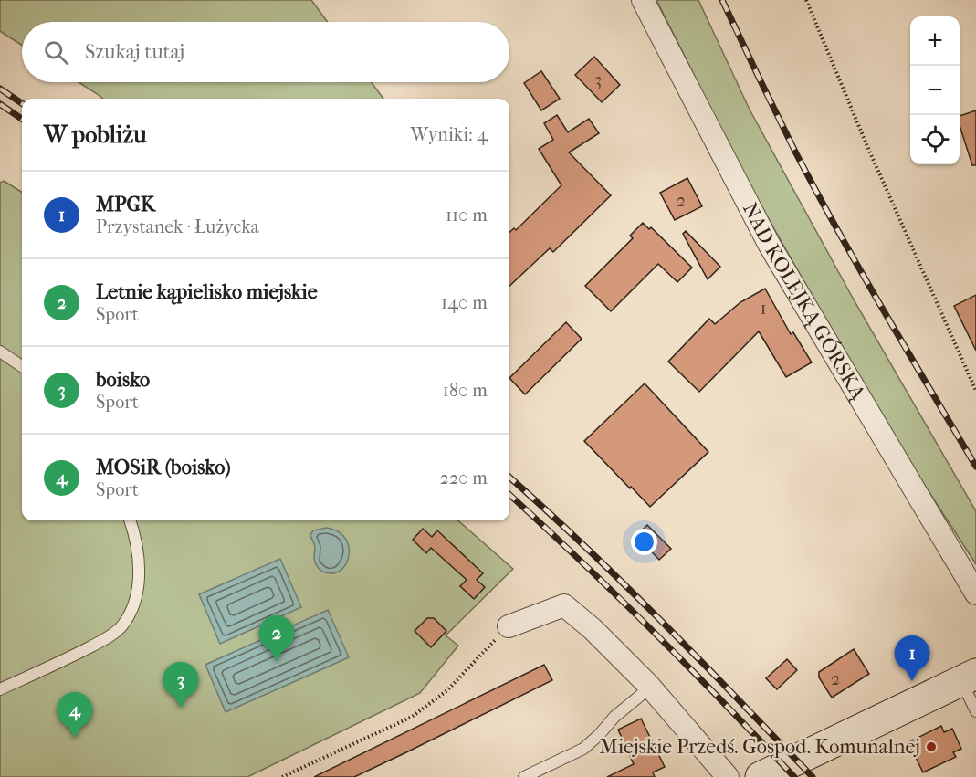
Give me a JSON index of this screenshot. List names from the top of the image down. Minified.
{"streets":{"street":["NAD KOLEJKĄ GÓRSKĄ"]},"places":["Miejskie Przedś. Gospod. Komunalnej"],"house_numbers":["3","2","1","2"],"page":{"map_buttons":["+","−"],"search":"Szukaj tutaj","heading":["W pobliżu","Wyniki: 4"],"list":[{"mark":"1","name":"MPGK","note":"Przystanek · Łużycka","value":"110 m"},{"mark":"2","name":"Letnie kąpielisko miejskie","note":"Sport","value":"140 m"},{"mark":"3","name":"boisko","note":"Sport","value":"180 m"},{"mark":"4","name":"MOSiR (boisko)","note":"Sport","value":"220 m"}],"pins":["2","1","3","4"]}}
